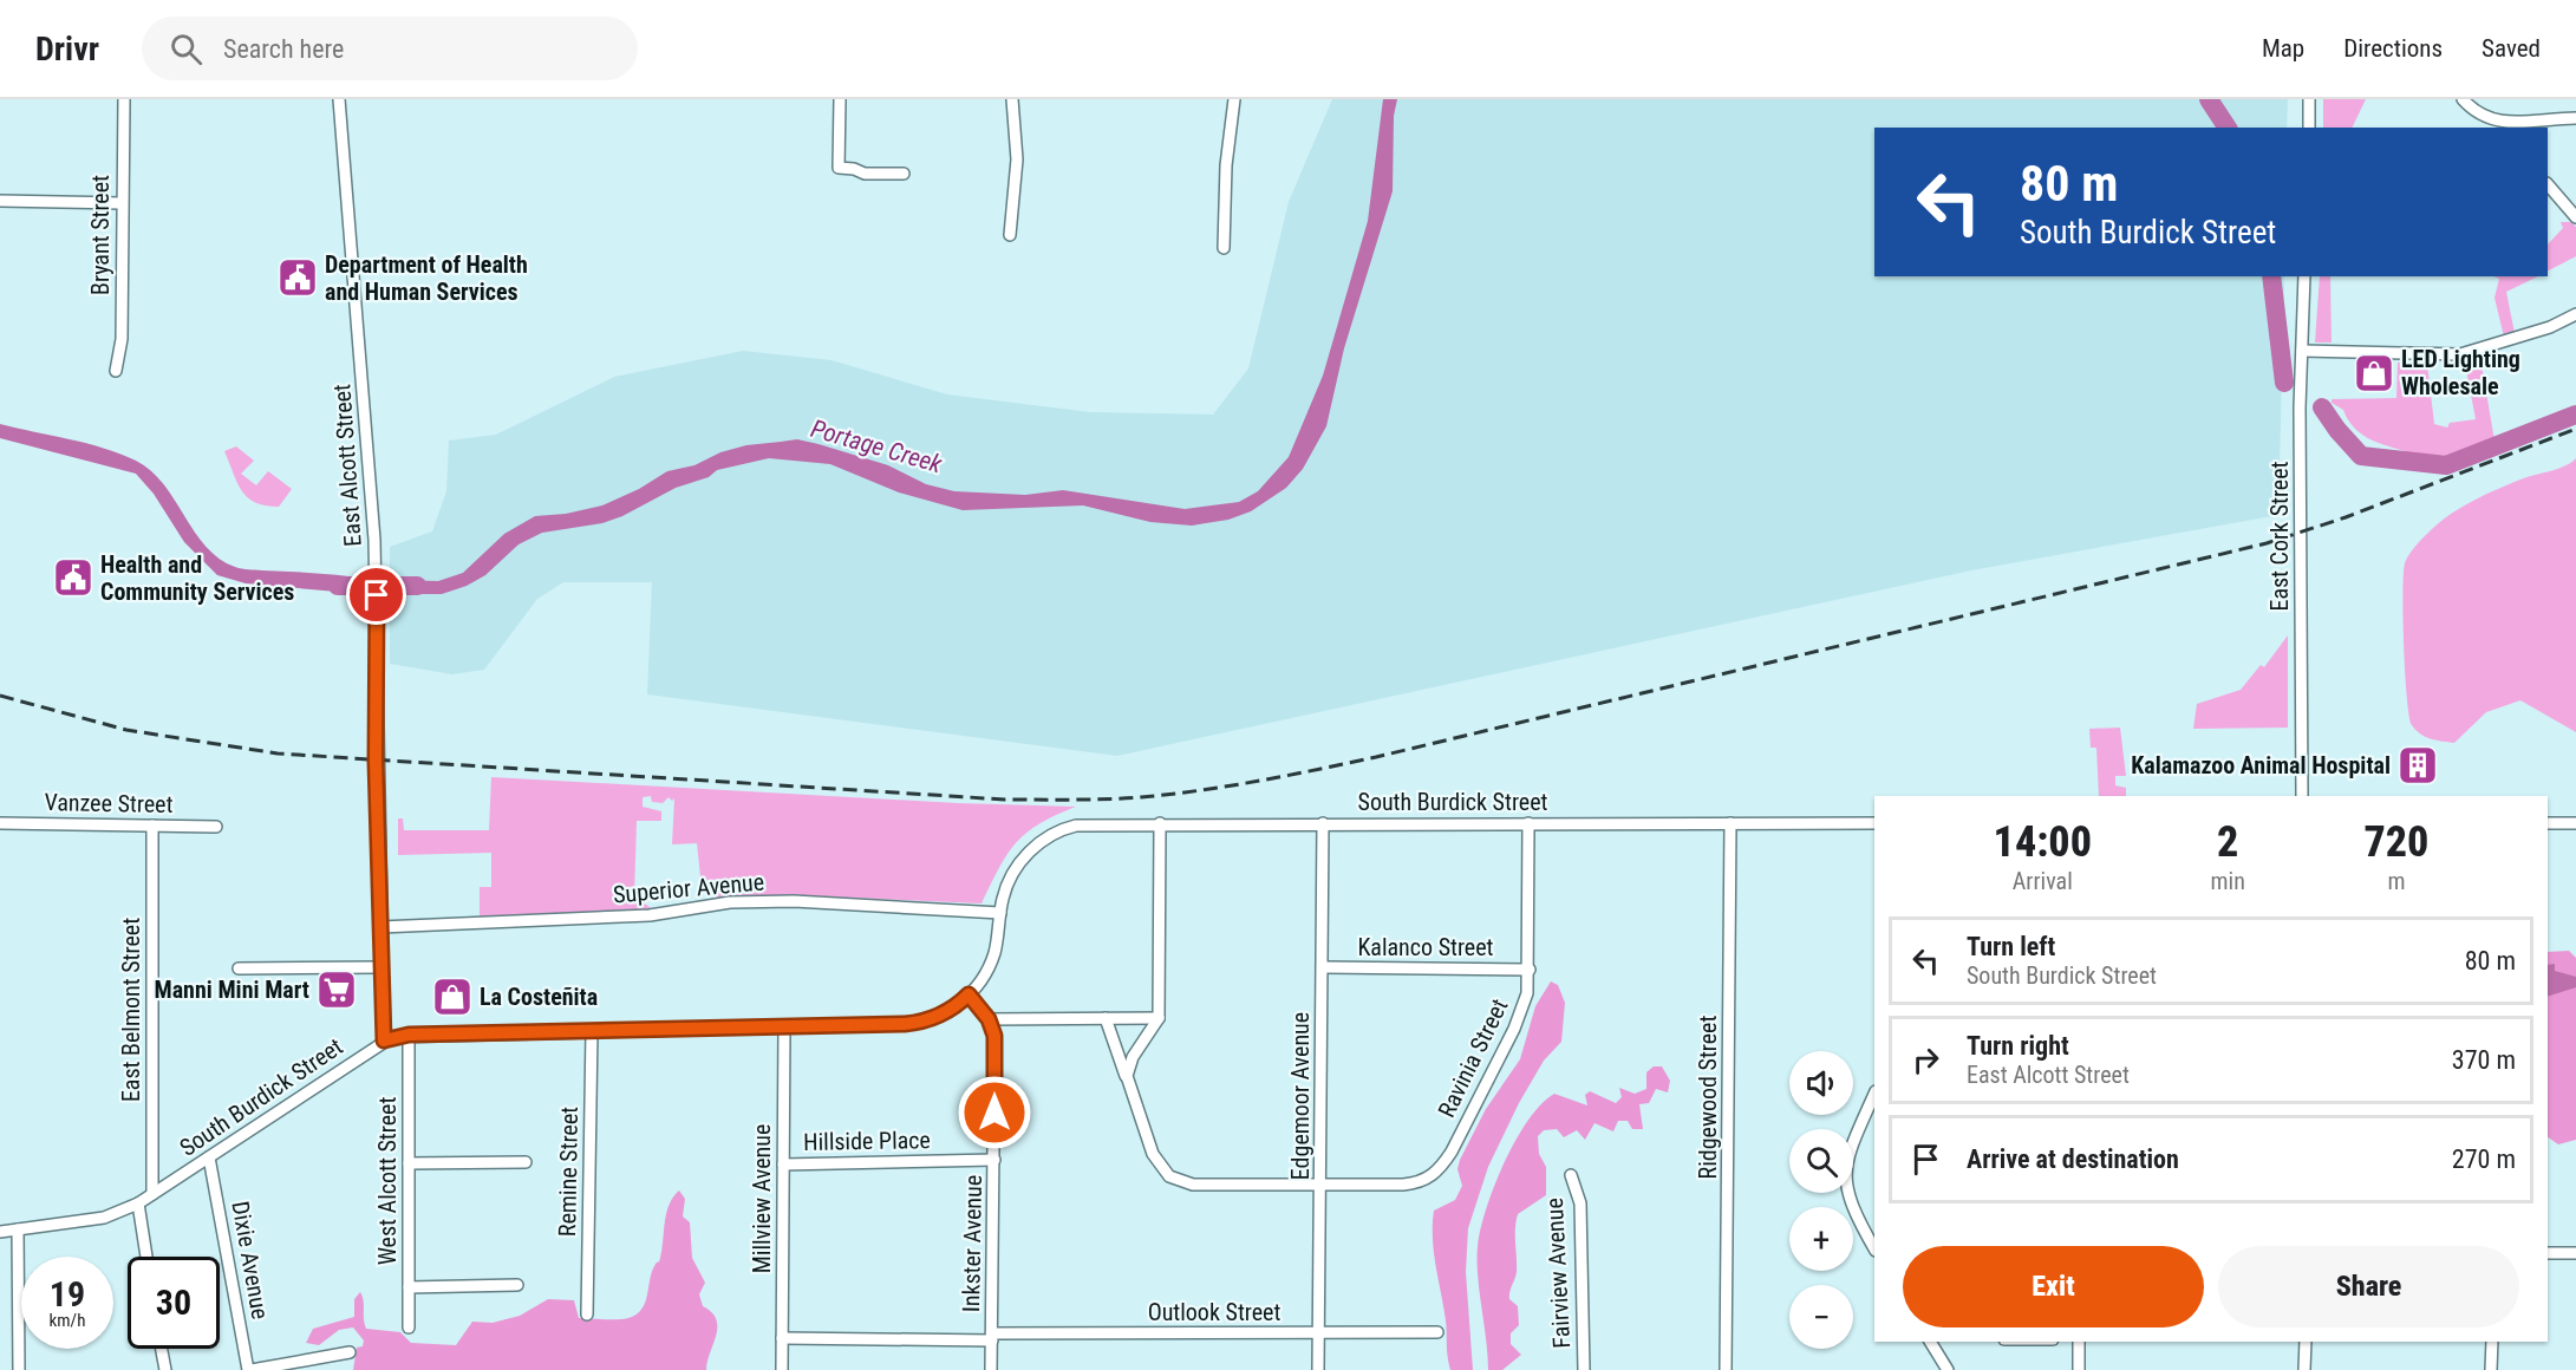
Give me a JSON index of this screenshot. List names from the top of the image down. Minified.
{"streets":{"street":["Bryant Street","East Alcott Street","East Cork Street","South Burdick Street","Vanzee Street","Superior Avenue","Kalanco Street","East Belmont Street","Ravinia Street","Edgemoor Avenue","Ridgewood Street","Hillside Place","Remine Street","West Alcott Street","Millview Avenue","Inkster Avenue","Dixie Avenue","Fairview Avenue","Outlook Street"]},"crossings":[["East Alcott Street","South Burdick Street"],["East Alcott Street","Superior Avenue"],["South Burdick Street","Superior Avenue"],["South Burdick Street","East Belmont Street"],["South Burdick Street","Ravinia Street"],["South Burdick Street","Edgemoor Avenue"],["South Burdick Street","Ridgewood Street"],["South Burdick Street","Remine Street"],["South Burdick Street","West Alcott Street"],["South Burdick Street","Millview Avenue"],["South Burdick Street","Inkster Avenue"],["South Burdick Street","Dixie Avenue"],["Vanzee Street","East Belmont Street"],["Kalanco Street","Ravinia Street"],["Kalanco Street","Edgemoor Avenue"],["Ravinia Street","Edgemoor Avenue"],["Edgemoor Avenue","Outlook Street"],["Hillside Place","Millview Avenue"],["Hillside Place","Inkster Avenue"],["Millview Avenue","Outlook Street"],["Inkster Avenue","Outlook Street"]],"water":["Portage Creek"],"places":{"public building":["Department of Health and Human Services","Health and Community Services"],"shop":["LED Lighting Wholesale","La Costeñita"],"building":["Kalamazoo Animal Hospital"],"supermarket":["Manni Mini Mart"]},"page":{"header":"Drivr","search":"Search here","nav":["Map","Directions","Saved"],"turn":["80 m","South Burdick Street"],"eta":["14:00","Arrival","2","min","720","m"],"list":[{"name":"Turn left","note":"South Burdick Street","value":"80 m"},{"name":"Turn right","note":"East Alcott Street","value":"370 m"},{"name":"Arrive at destination","value":"270 m"}],"map_buttons":["+","−"],"buttons":["Exit","Share"],"speed":"19 km/h","limit":"30"}}
